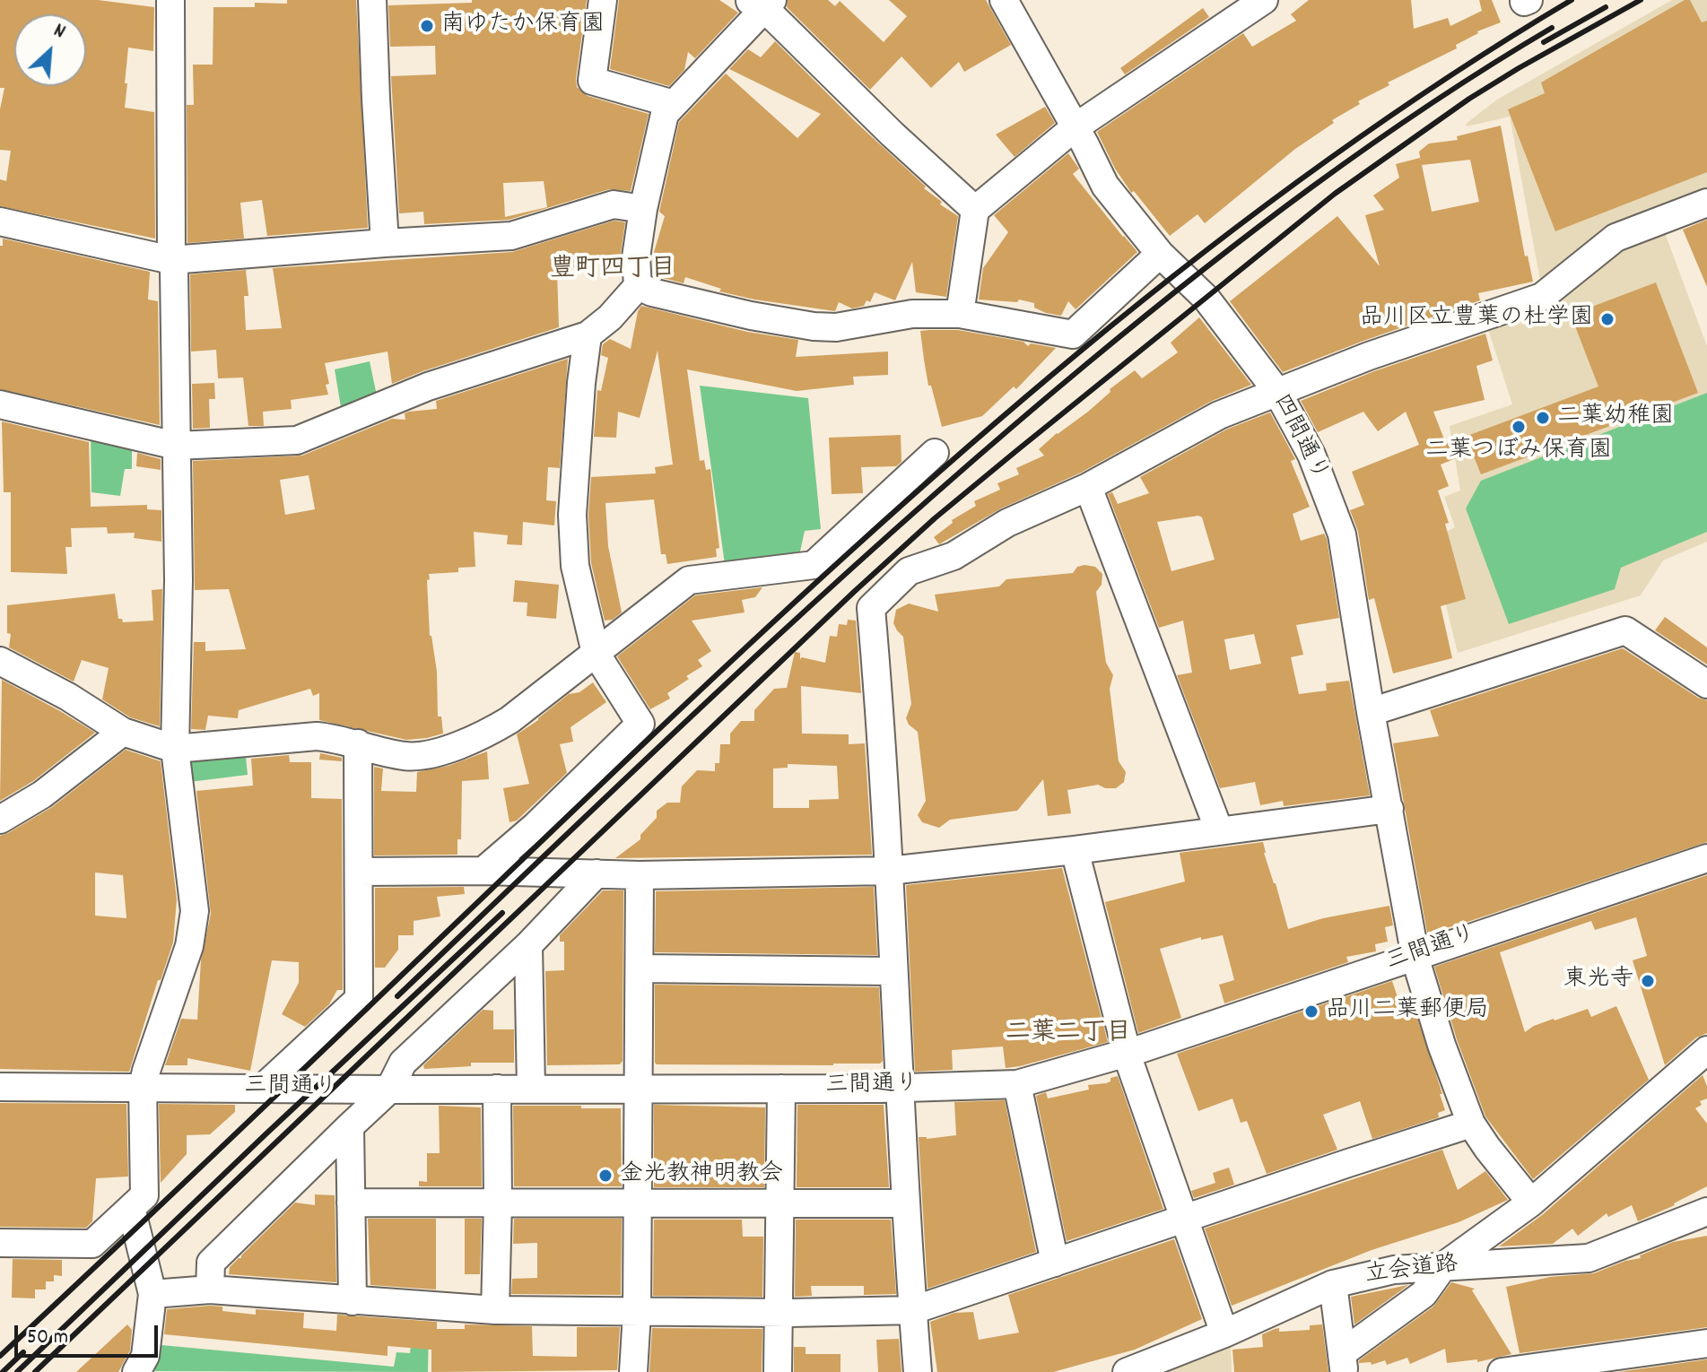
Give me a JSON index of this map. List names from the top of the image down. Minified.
{"streets":{"street":["四間通り","三間通り","立会道路"]},"crossings":[["四間通り","三間通り"]],"districts":["豊町四丁目","二葉二丁目"],"places":["南ゆたか保育園","品川区立豊葉の杜学園","二葉幼稚園","二葉つぼみ保育園","東光寺","品川二葉郵便局","金光教神明教会"],"scale_bar":"50 m","north":"top right"}
